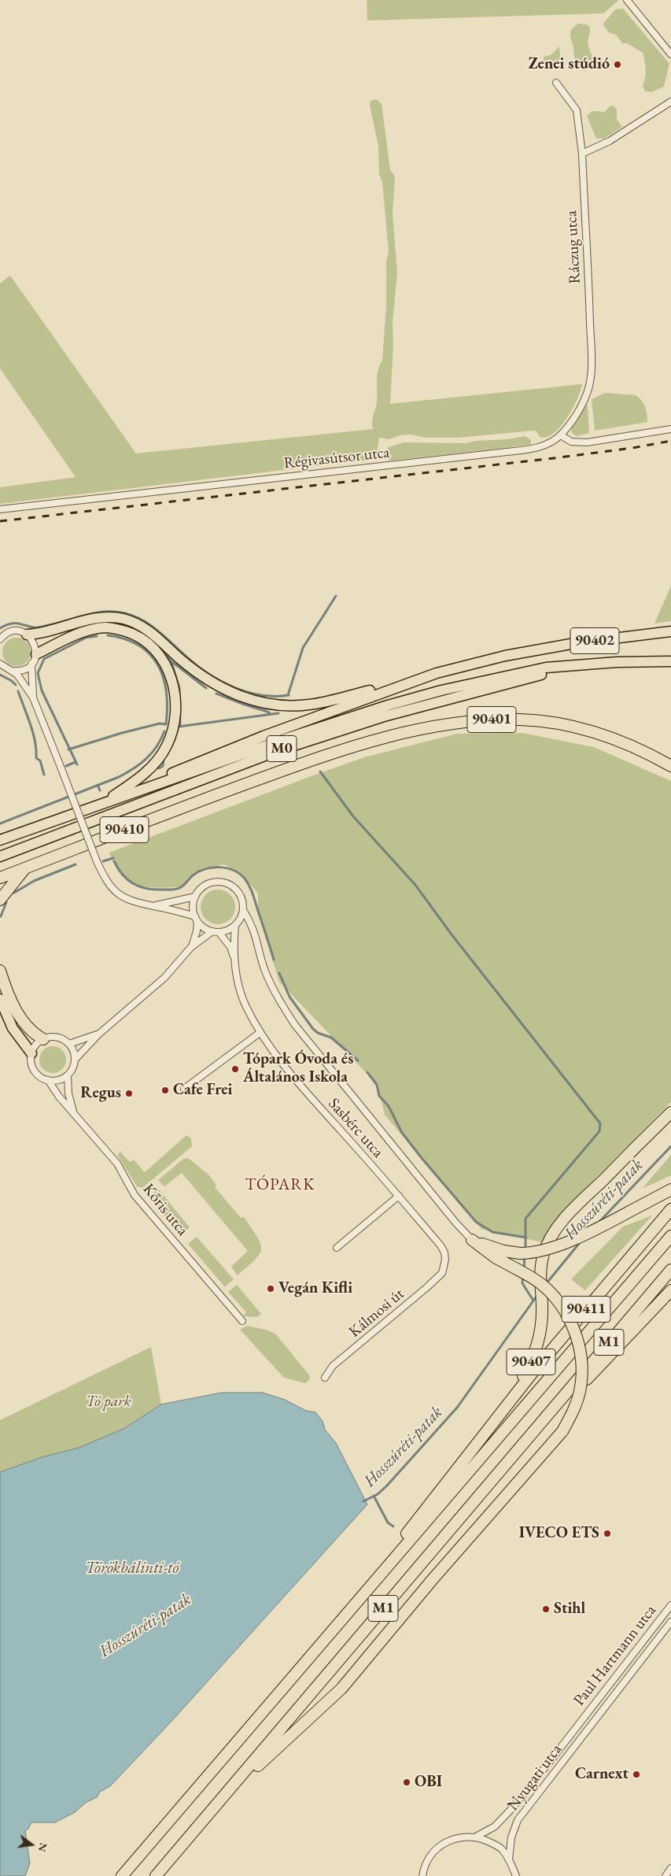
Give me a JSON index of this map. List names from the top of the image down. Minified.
{"streets":{"highway":["90402","90401","M0","90410","90411","M1","90407"],"street":["Ráczug utca","Régivasútsor utca","Sasbérc utca","Kőris utca","Kálmosi út","Paul Hartmann utca","Nyugati utca"]},"crossings":[["Ráczug utca","Régivasútsor utca"],["90402","M0"],["90401","90410"],["Sasbérc utca","Kálmosi út"],["90411","M1"],["90411","90407"],["Paul Hartmann utca","Nyugati utca"]],"districts":["TÓPARK"],"water":["Hosszúréti-patak","Törökbálinti-tó"],"parks":["Tó park"],"places":["Zenei stúdió","Tópark Óvoda és Általános Iskola","Cafe Frei","Regus","Vegán Kifli","IVECO ETS","Stihl","Carnext","OBI"],"north":"right"}
